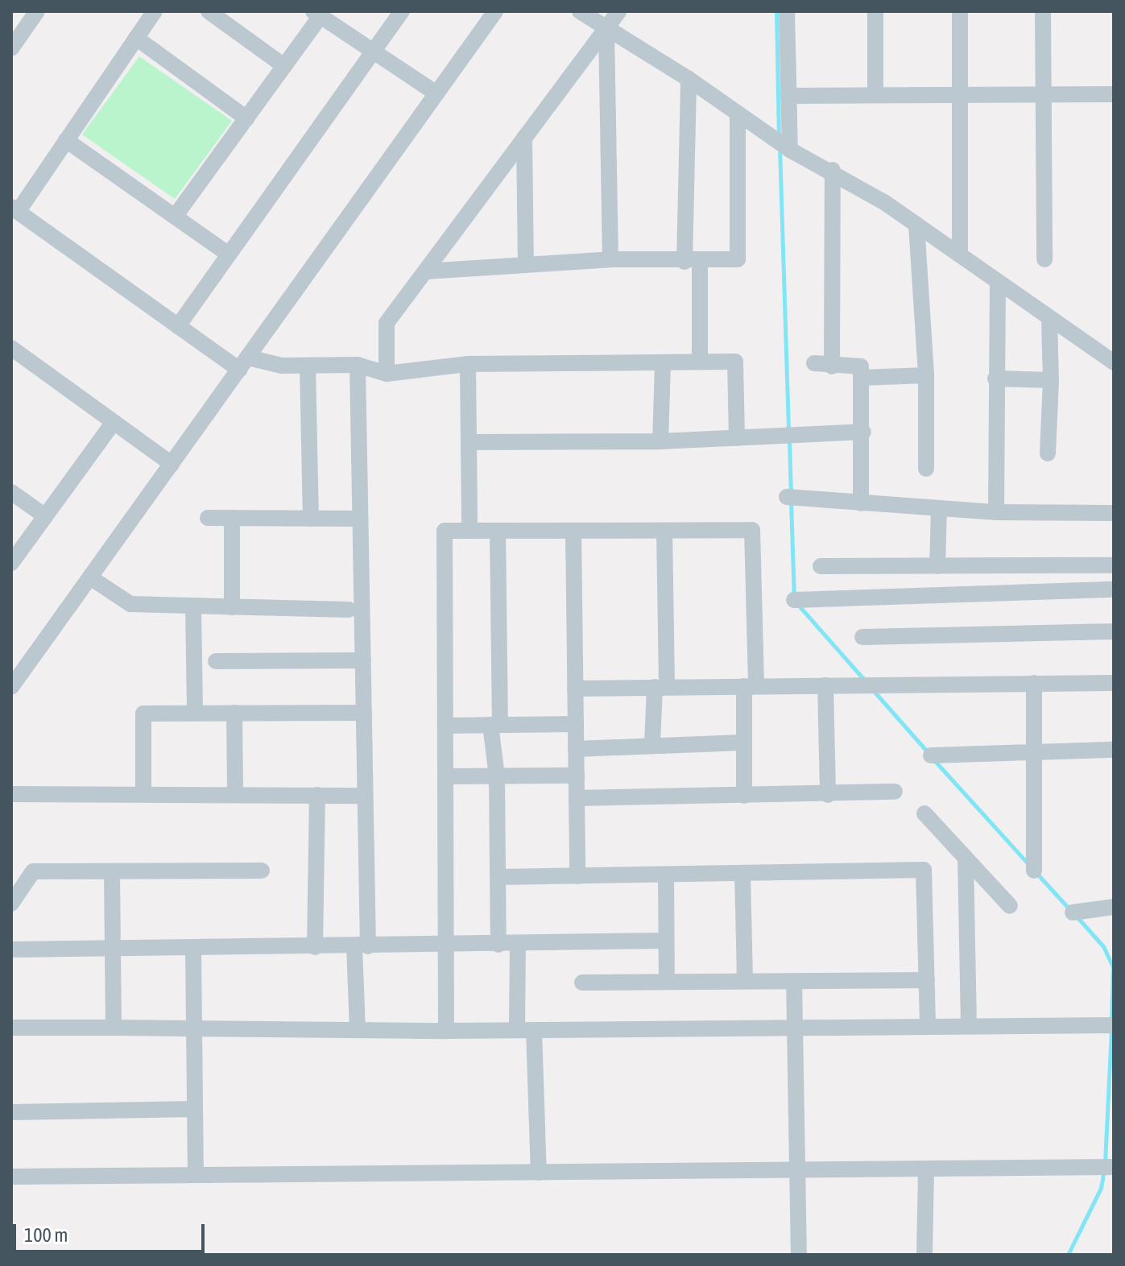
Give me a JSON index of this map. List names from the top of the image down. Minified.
{"scale_bar":"100 m"}
